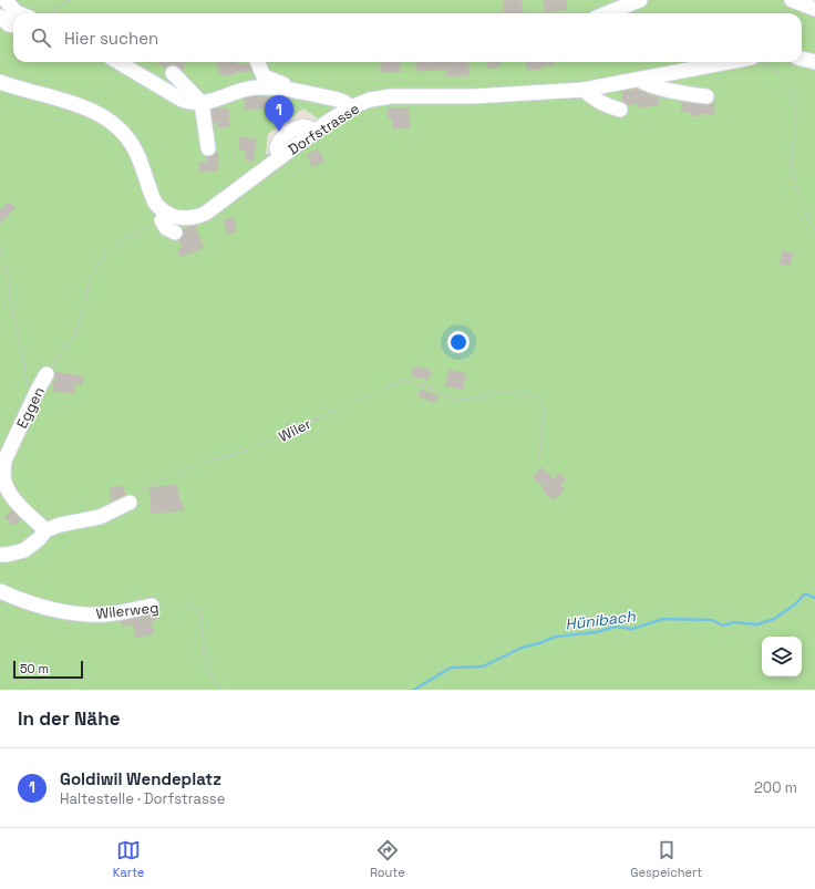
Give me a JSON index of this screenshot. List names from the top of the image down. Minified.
{"streets":{"street":["Dorfstrasse","Eggen","Wilerweg"],"path":["Wiler"]},"water":["Hünibach"],"scale_bar":"50 m","page":{"search":"Hier suchen","pins":"1","scale":"50 m","heading":"In der Nähe","list":[{"mark":"1","name":"Goldiwil Wendeplatz","note":"Haltestelle · Dorfstrasse","value":"200 m"}],"nav":["Karte","Route","Gespeichert"]}}
